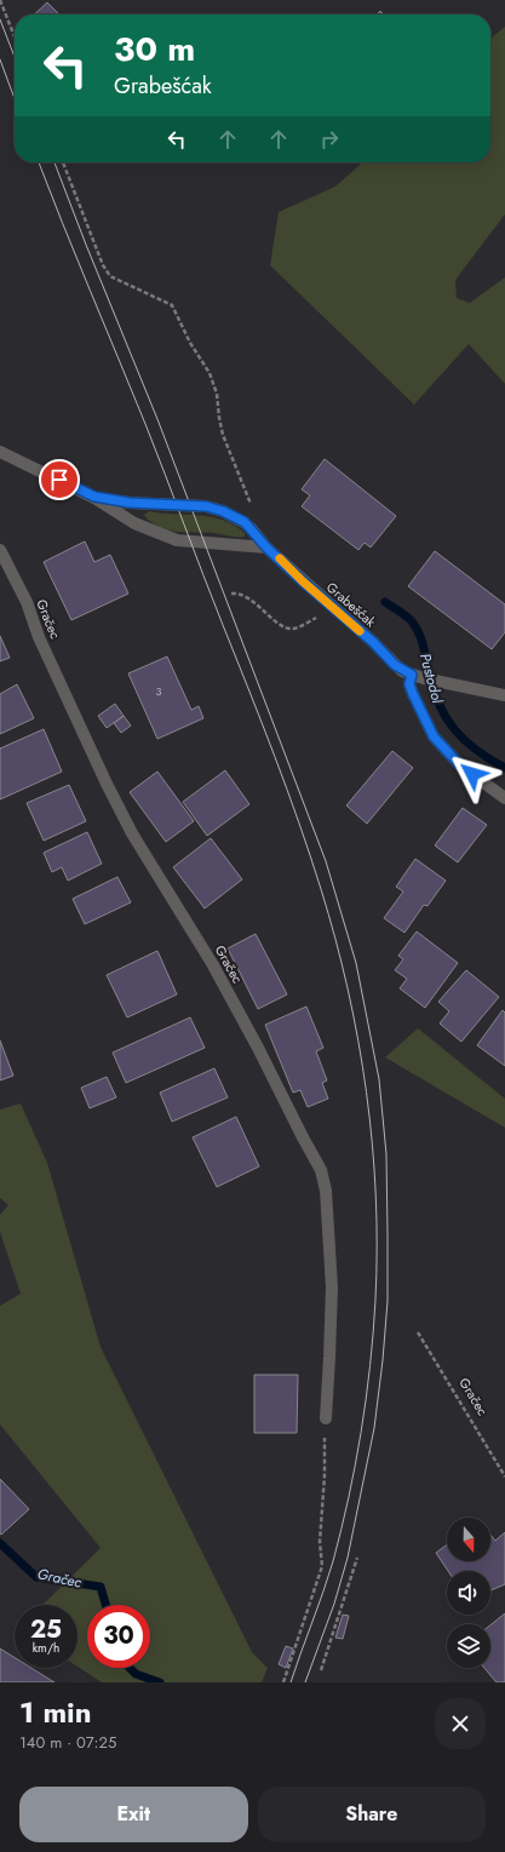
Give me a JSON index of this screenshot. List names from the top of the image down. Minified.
{"streets":{"street":["Grabešćak","Gračec"]},"water":["Pustodol","Gračec"],"house_numbers":["3"],"north":"bottom","page":{"turn":["30 m","Grabešćak"],"speed":"25 km/h","limit":"30","heading":["1 min","140 m · 07:25"],"buttons":["Exit","Share"]}}
